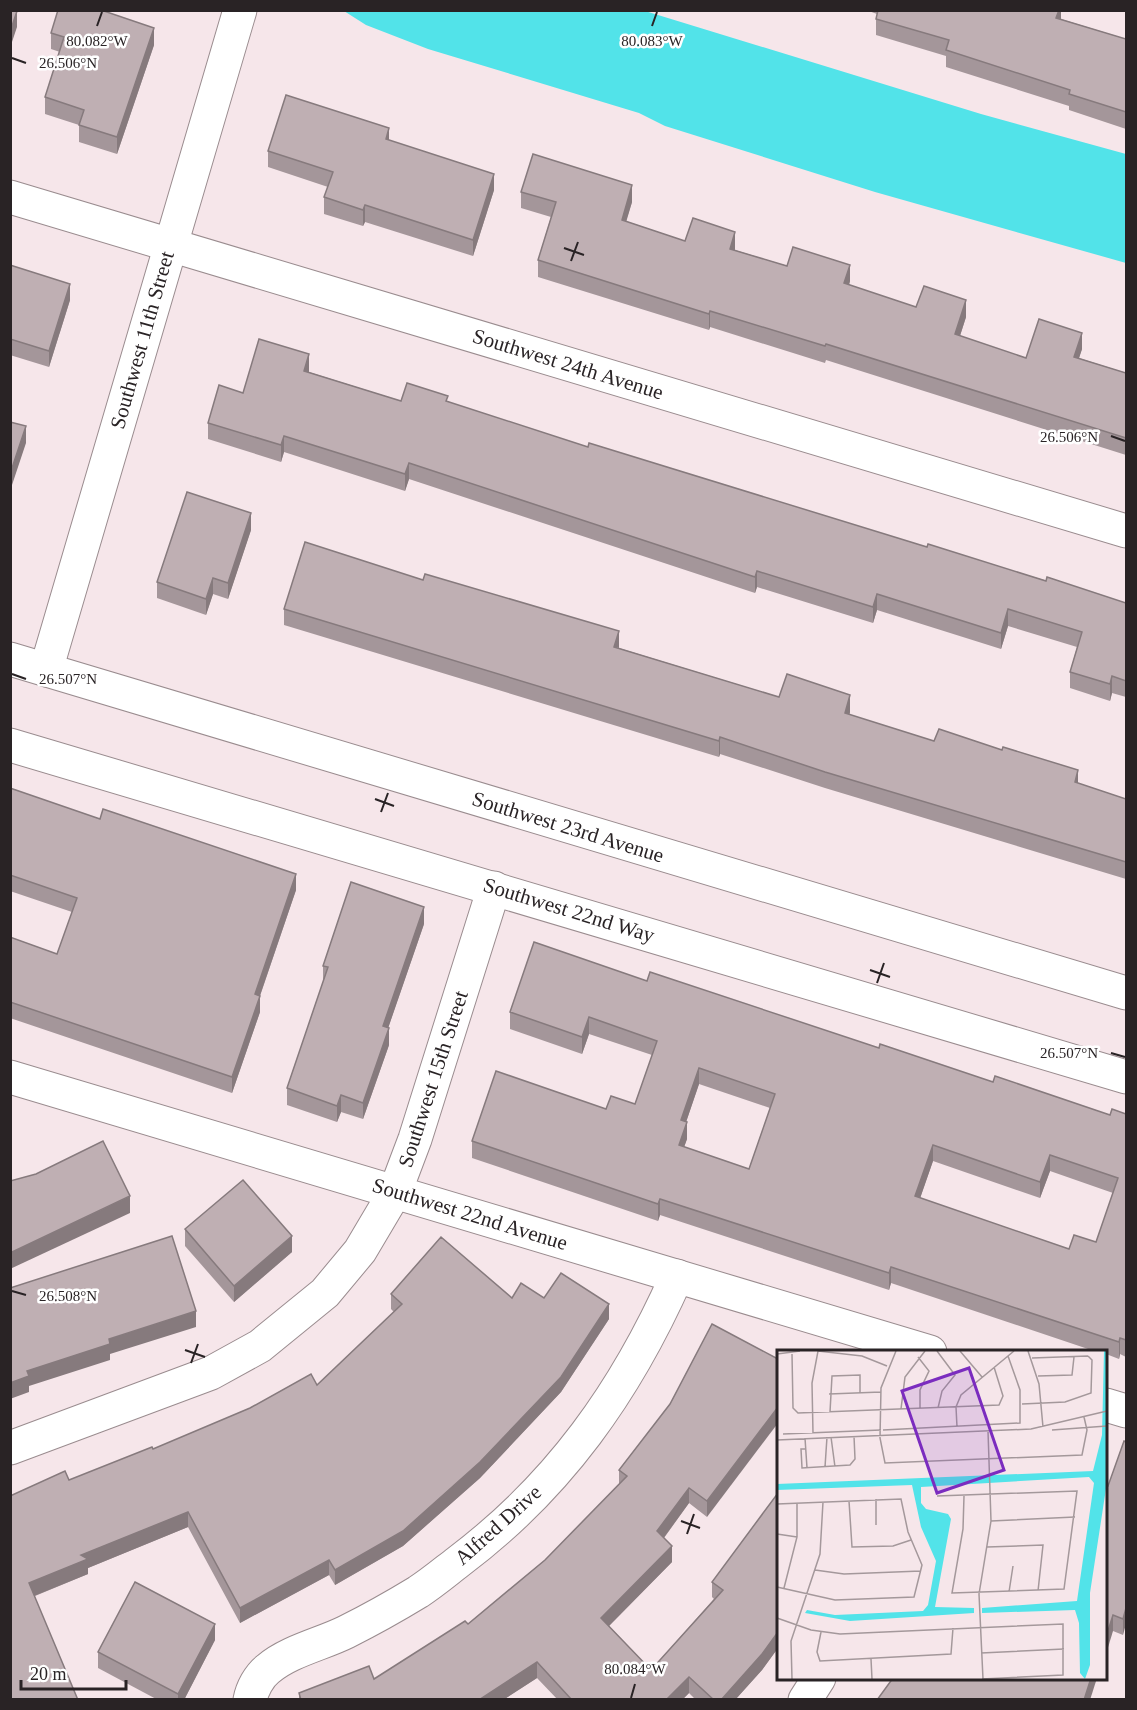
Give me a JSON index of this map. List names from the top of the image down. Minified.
{"streets":{"street":["Southwest 11th Street","Southwest 24th Avenue","Southwest 23rd Avenue","Southwest 22nd Way","Southwest 15th Street","Southwest 22nd Avenue","Alfred Drive"]},"crossings":[["Southwest 11th Street","Southwest 24th Avenue"],["Southwest 11th Street","Southwest 23rd Avenue"],["Southwest 22nd Way","Southwest 15th Street"],["Southwest 15th Street","Southwest 22nd Avenue"],["Southwest 22nd Avenue","Alfred Drive"]],"scale_bar":"20 m","coordinates":["80.082°W","80.083°W","26.506°N","26.507°N","26.508°N","80.084°W"]}
